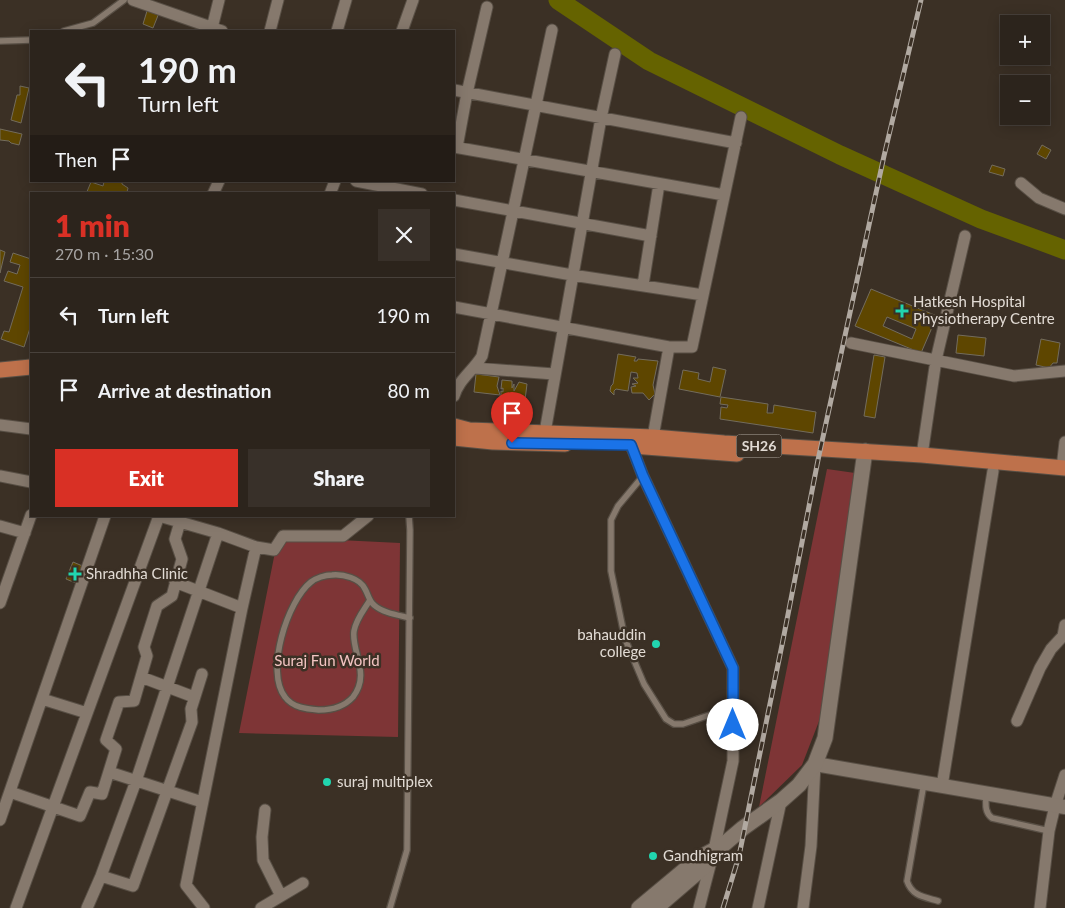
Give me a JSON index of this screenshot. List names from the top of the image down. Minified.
{"streets":{"main road":["SH26"]},"parks":["Suraj Fun World"],"places":{"health":["Hatkesh Hospital Physiotherapy Centre","Shradhha Clinic"],"other":["bahauddin college","suraj multiplex","Gandhigram"]},"page":{"map_buttons":["+","−"],"turn":["190 m","Turn left"],"then":"Then","heading":["1 min","270 m · 15:30"],"list":[{"name":"Turn left","value":"190 m"},{"name":"Arrive at destination","value":"80 m"}],"buttons":["Exit","Share"]}}
